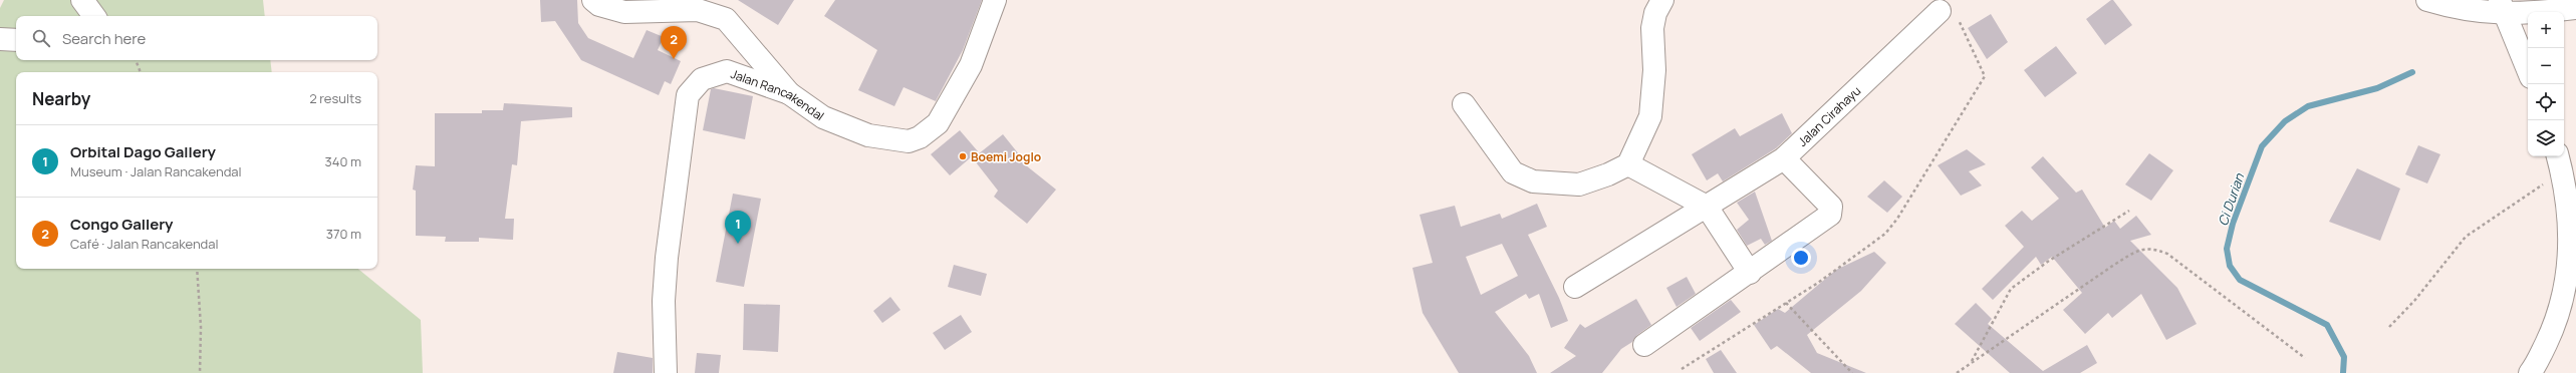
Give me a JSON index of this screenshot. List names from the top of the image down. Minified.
{"streets":{"street":["Jalan Rancakendal","Jalan Cirahayu"]},"water":["Ci Durian"],"places":["Boemi Joglo"],"page":{"map_buttons":["+","−"],"search":"Search here","pins":["2","1"],"heading":["Nearby","2 results"],"list":[{"mark":"1","name":"Orbital Dago Gallery","note":"Museum · Jalan Rancakendal","value":"340 m"},{"mark":"2","name":"Congo Gallery","note":"Café · Jalan Rancakendal","value":"370 m"}]}}
